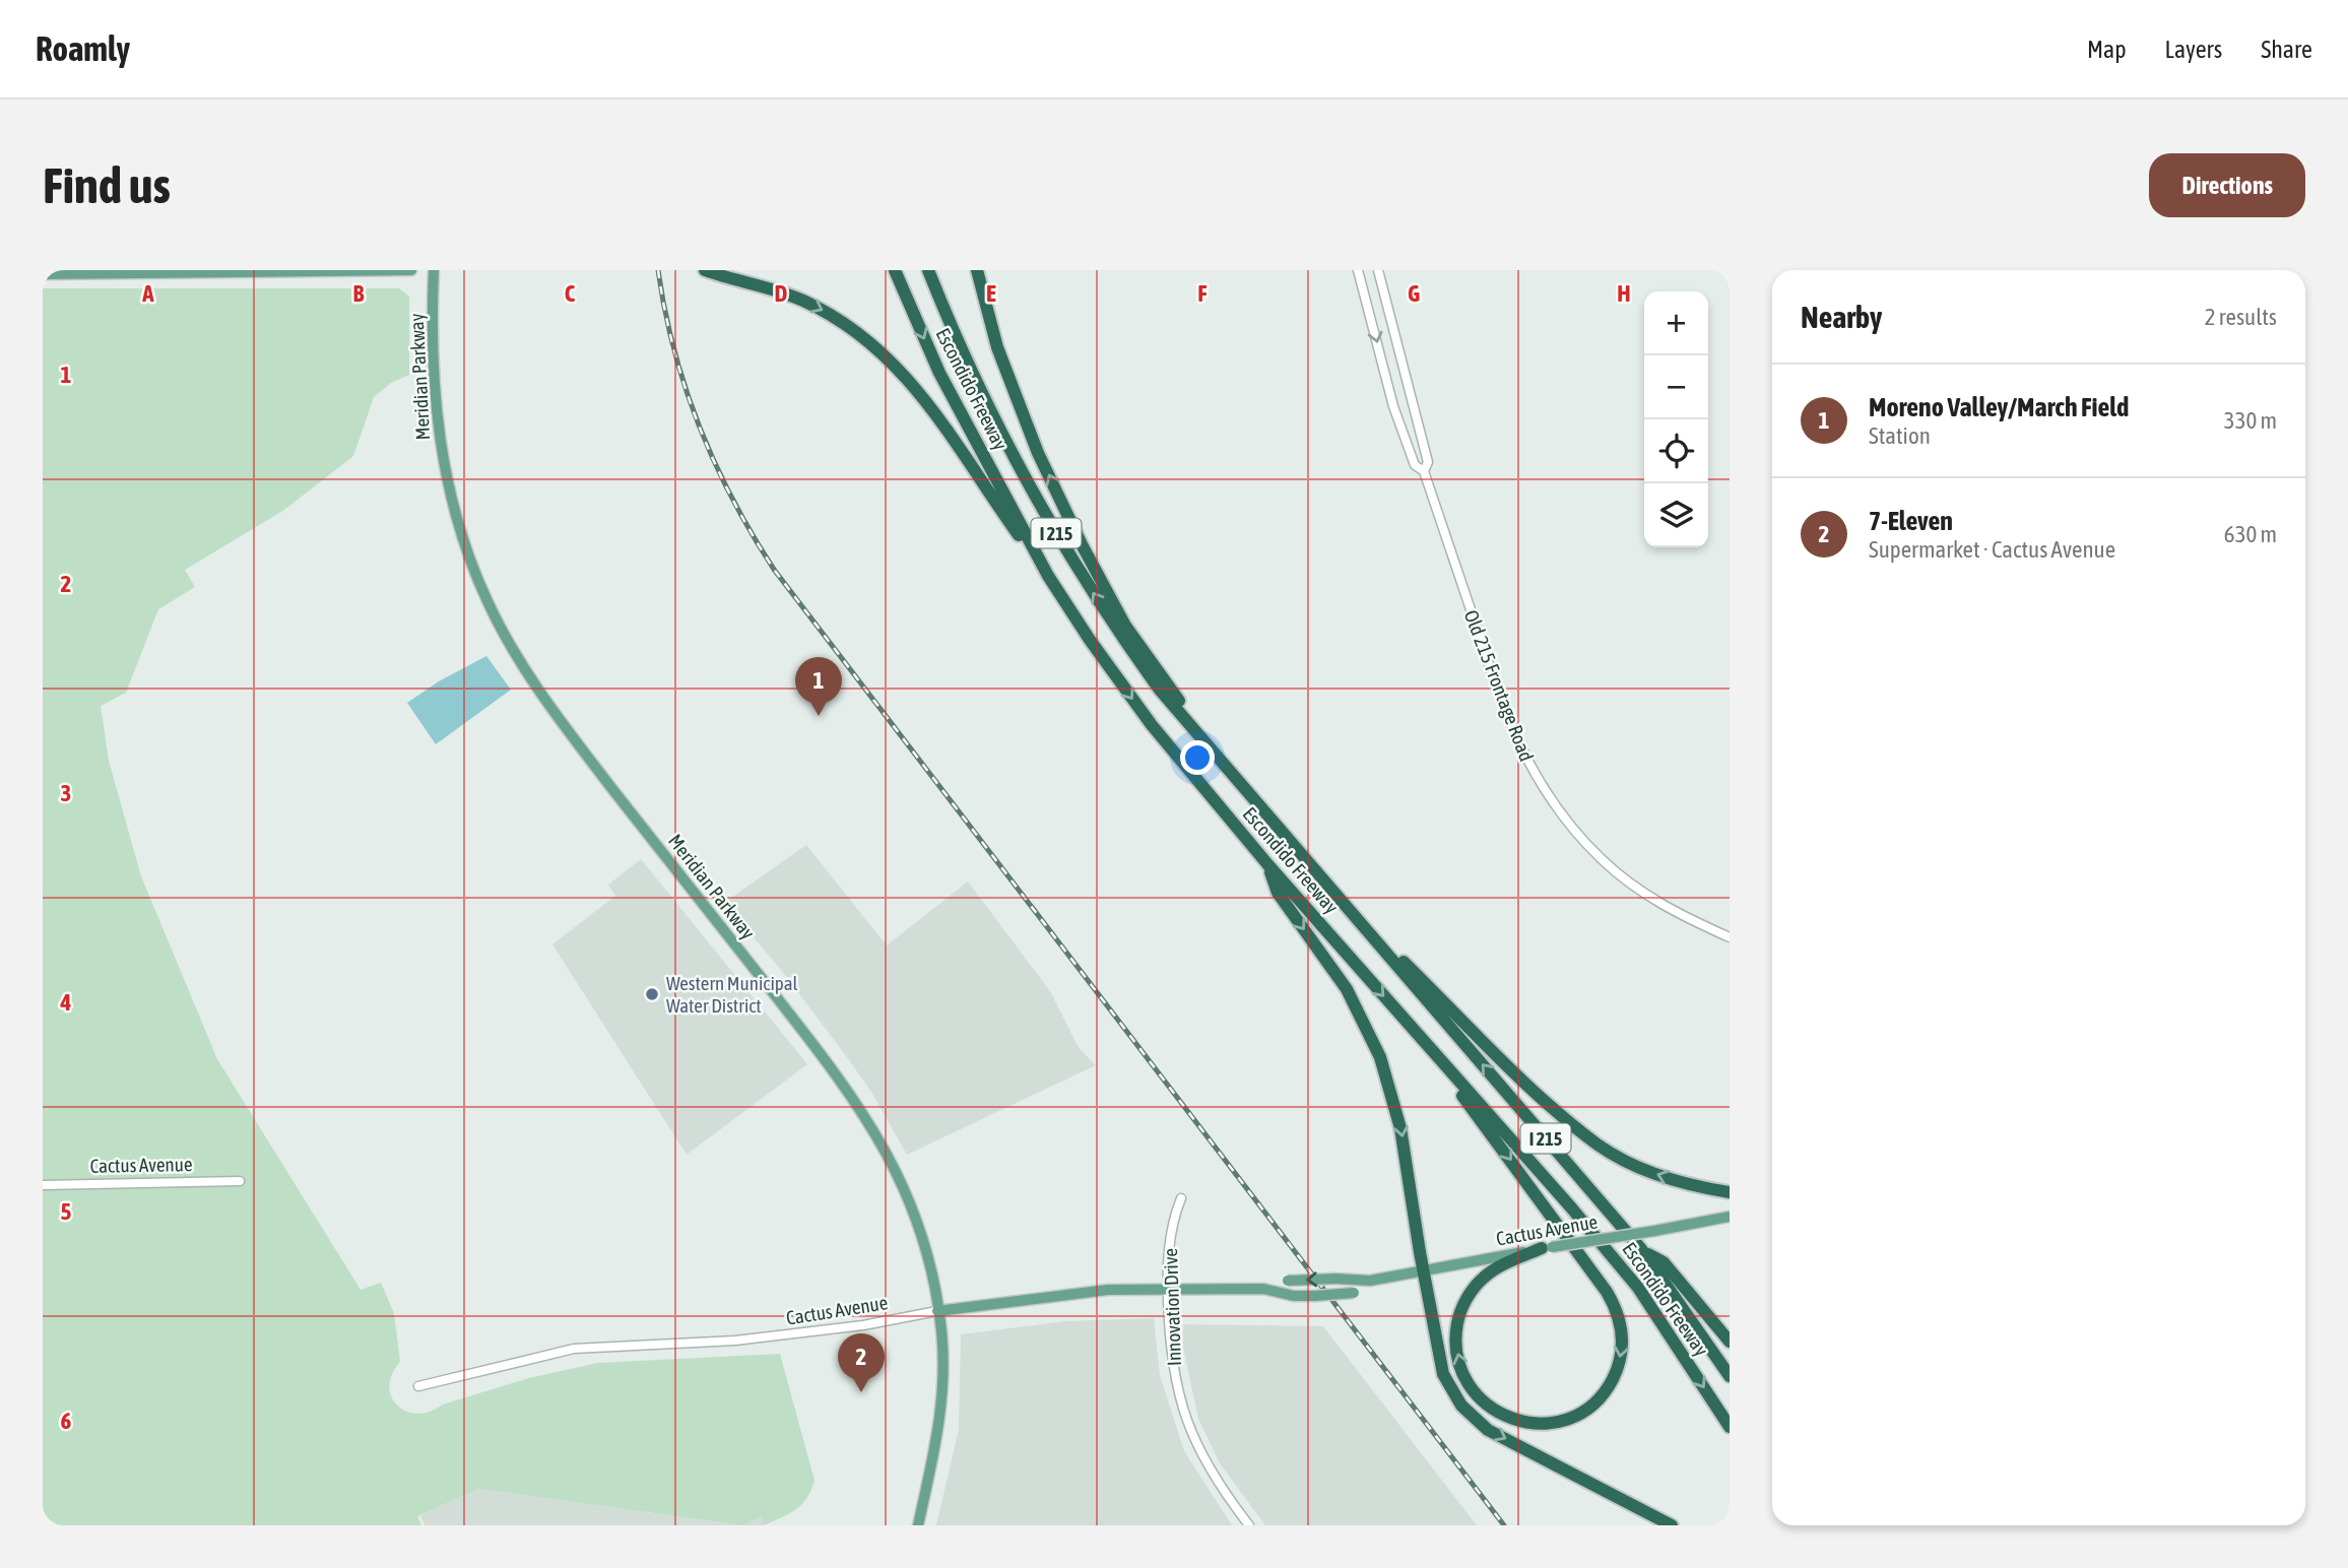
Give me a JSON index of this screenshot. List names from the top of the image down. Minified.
{"streets":{"highway":["Escondido Freeway","I 215"],"main road":["Meridian Parkway","Cactus Avenue"],"street":["Old 215 Frontage Road","Innovation Drive"]},"crossings":[["Meridian Parkway","Cactus Avenue"],["Cactus Avenue","Innovation Drive"]],"places":["Western Municipal Water District"],"page":{"header":"Roamly","nav":["Map","Layers","Share"],"buttons":"Directions","title":"Find us","heading":["Nearby","2 results"],"map_buttons":["+","−"],"list":[{"mark":"1","name":"Moreno Valley/March Field","note":"Station","value":"330 m"},{"mark":"2","name":"7-Eleven","note":"Supermarket · Cactus Avenue","value":"630 m"}],"pins":["1","2"]},"grid":{"columns":["A","B","C","D","E","F","G","H"],"rows":["1","2","3","4","5","6"]}}
